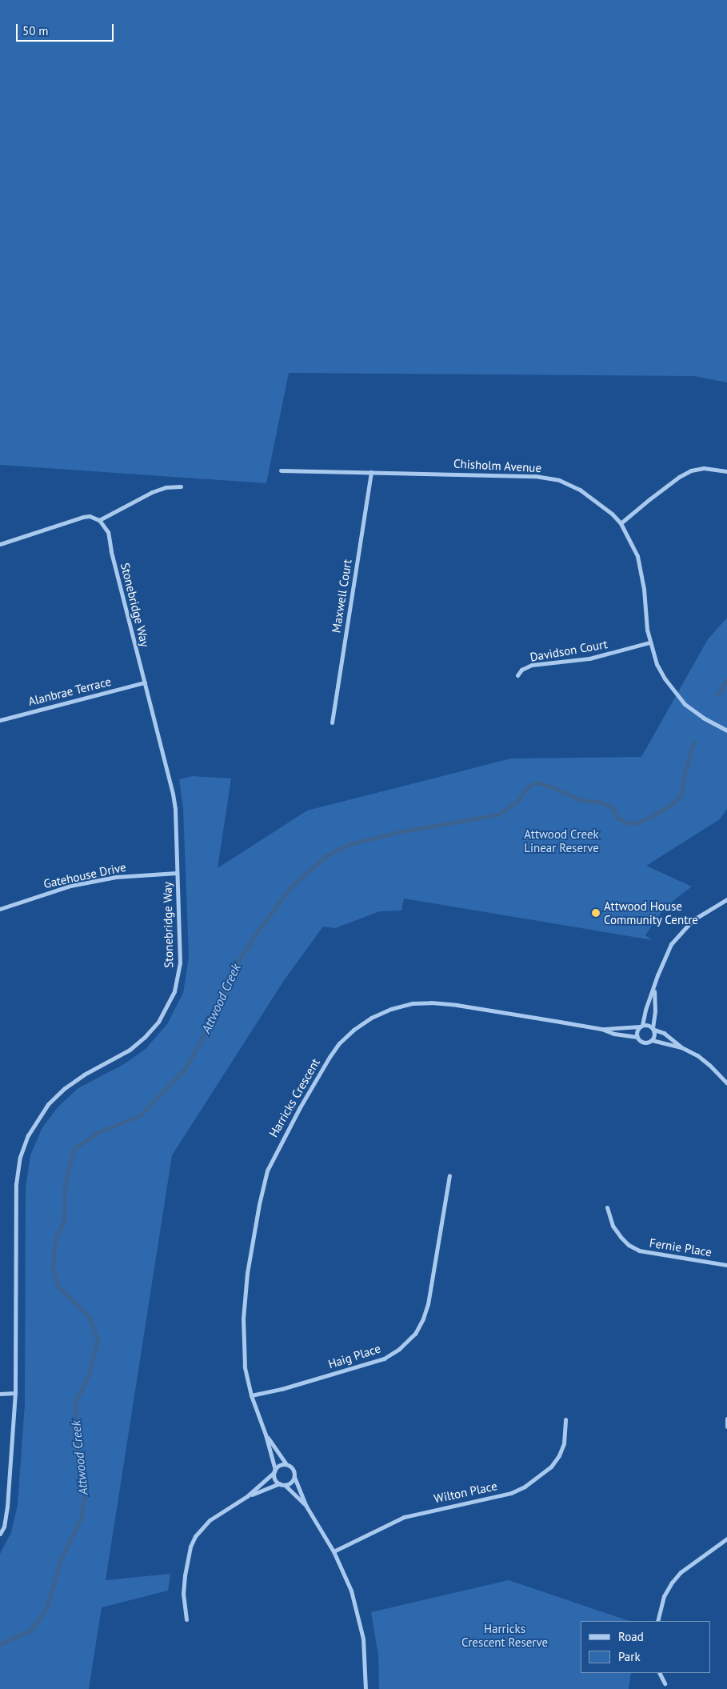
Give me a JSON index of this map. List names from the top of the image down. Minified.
{"streets":{"street":["Chisholm Avenue","Maxwell Court","Stonebridge Way","Davidson Court","Alanbrae Terrace","Gatehouse Drive","Harricks Crescent","Fernie Place","Haig Place","Wilton Place"]},"crossings":[["Chisholm Avenue","Maxwell Court"],["Chisholm Avenue","Davidson Court"],["Stonebridge Way","Alanbrae Terrace"],["Stonebridge Way","Gatehouse Drive"],["Harricks Crescent","Haig Place"]],"water":["Attwood Creek"],"parks":["Attwood Creek Linear Reserve","Harricks Crescent Reserve"],"places":["Attwood House Community Centre"],"legend":["Road","Park"],"scale_bar":"50 m"}
